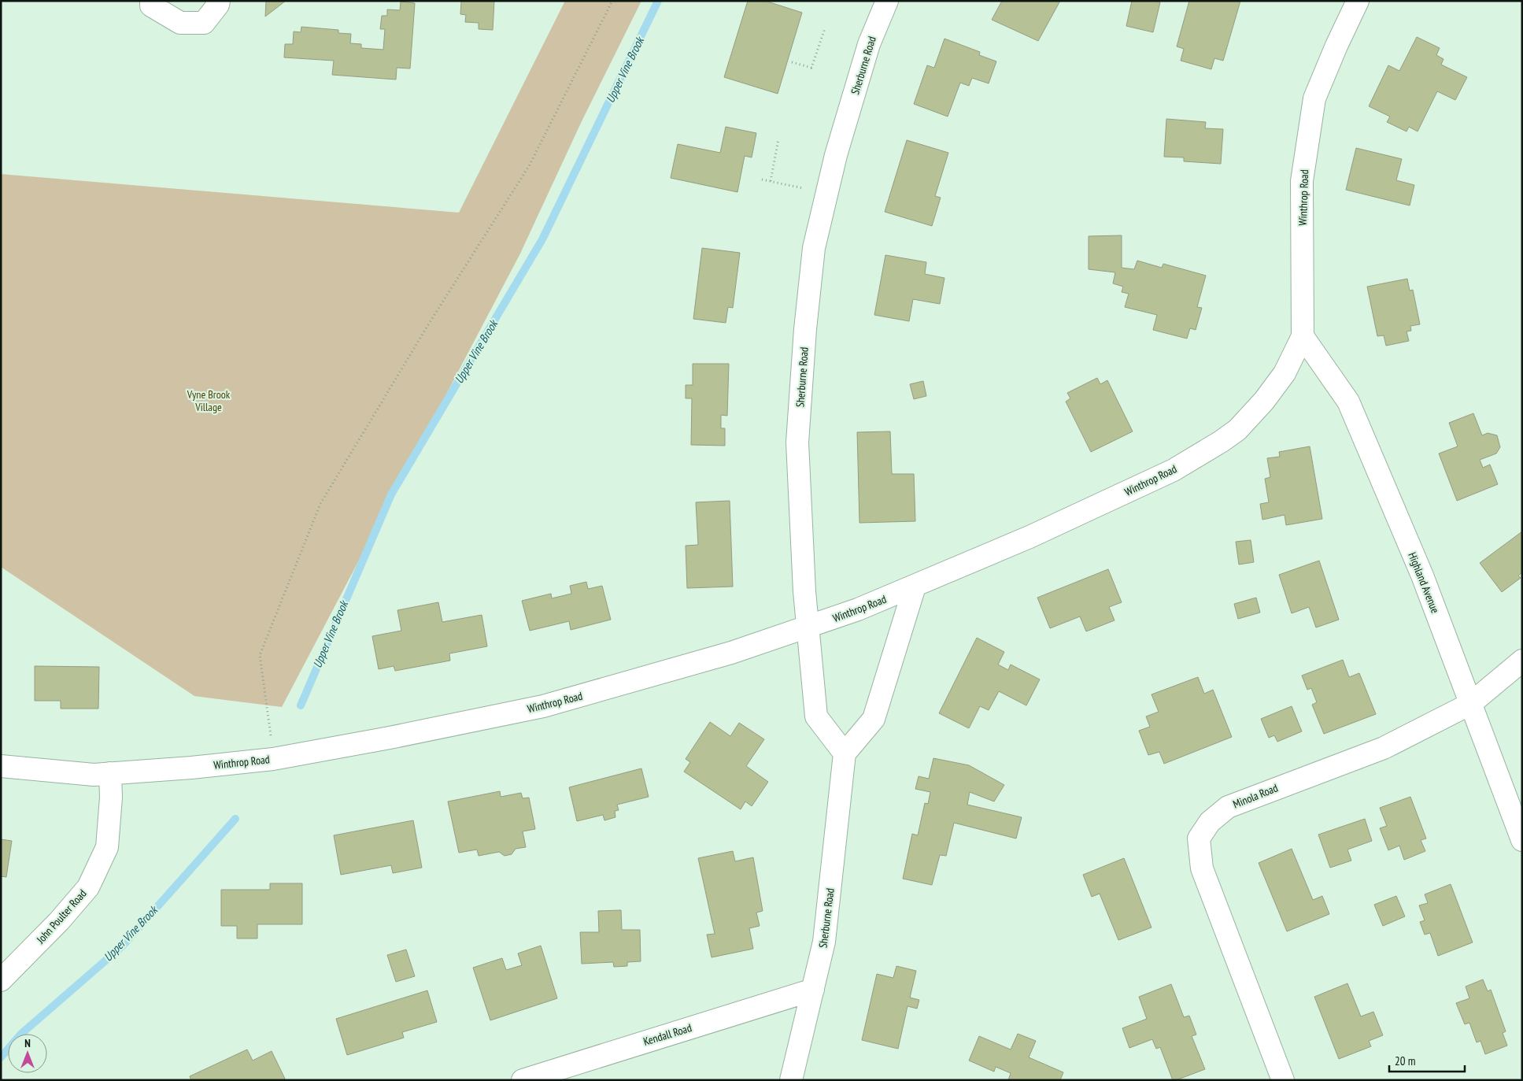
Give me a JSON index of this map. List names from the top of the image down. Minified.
{"streets":{"street":["Sherburne Road","Winthrop Road","Highland Avenue","Minola Road","John Poulter Road","Kendall Road"]},"crossings":[["Sherburne Road","Winthrop Road"],["Sherburne Road","Kendall Road"],["Winthrop Road","Highland Avenue"],["Winthrop Road","John Poulter Road"],["Highland Avenue","Minola Road"]],"water":["Upper Vine Brook"],"parks":["Vyne Brook Village"],"scale_bar":"20 m","north":"top"}
